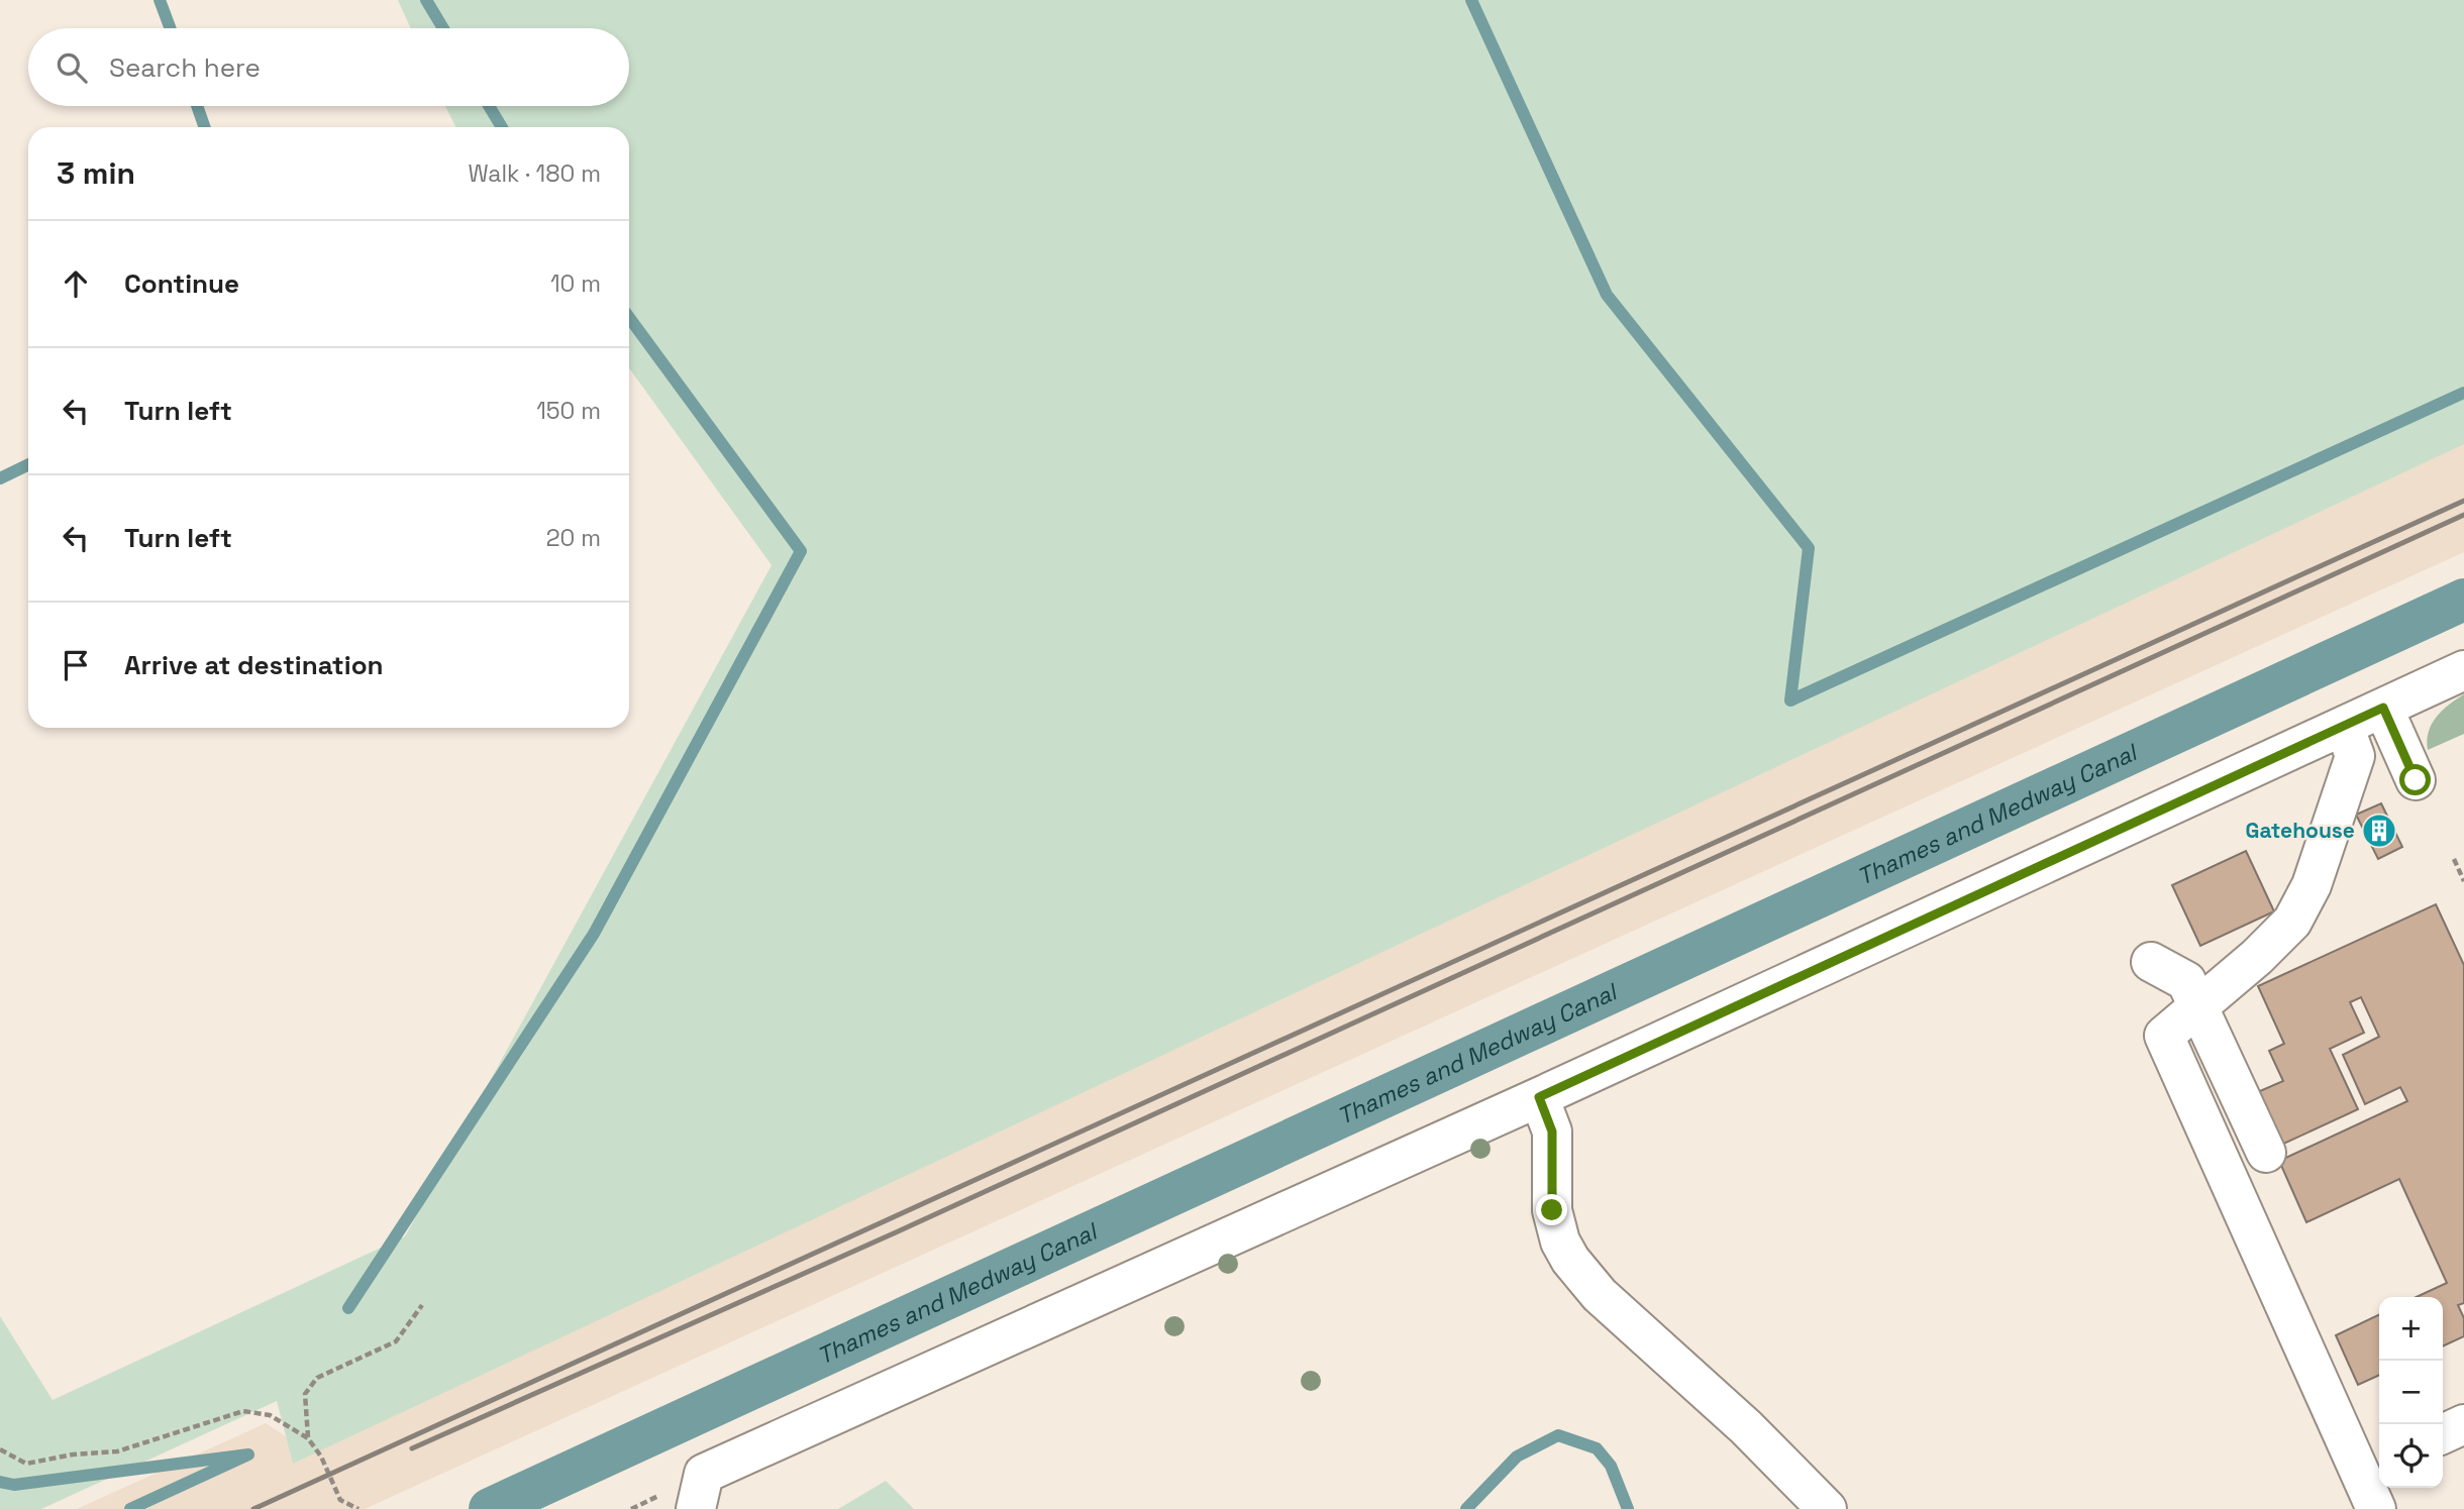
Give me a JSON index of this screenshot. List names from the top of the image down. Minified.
{"water":["Thames and Medway Canal"],"places":{"building":["Gatehouse"]},"page":{"search":"Search here","heading":["3 min","Walk · 180 m"],"list":[["Continue","10 m"],["Turn left","150 m"],["Turn left","20 m"],"Arrive at destination"],"map_buttons":["+","−"]}}
